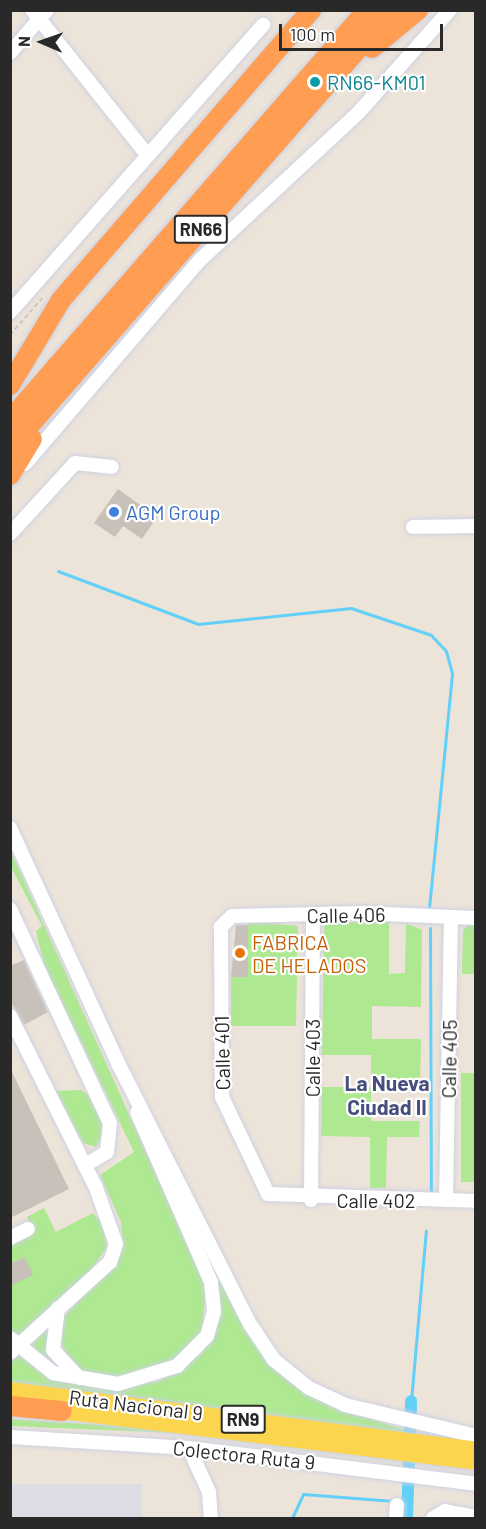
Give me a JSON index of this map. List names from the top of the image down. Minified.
{"streets":{"highway":["RN66"],"main road":["Ruta Nacional 9","RN9"],"street":["Calle 406","Calle 401","Calle 403","Calle 405","Calle 402","Colectora Ruta 9"]},"crossings":[["Calle 406","Calle 401"],["Calle 406","Calle 403"],["Calle 406","Calle 405"],["Calle 401","Calle 402"],["Calle 403","Calle 402"],["Calle 405","Calle 402"]],"districts":["La Nueva Ciudad II"],"places":["RN66-KM01","AGM Group","FABRICA DE HELADOS"],"scale_bar":"100 m","north":"left"}
